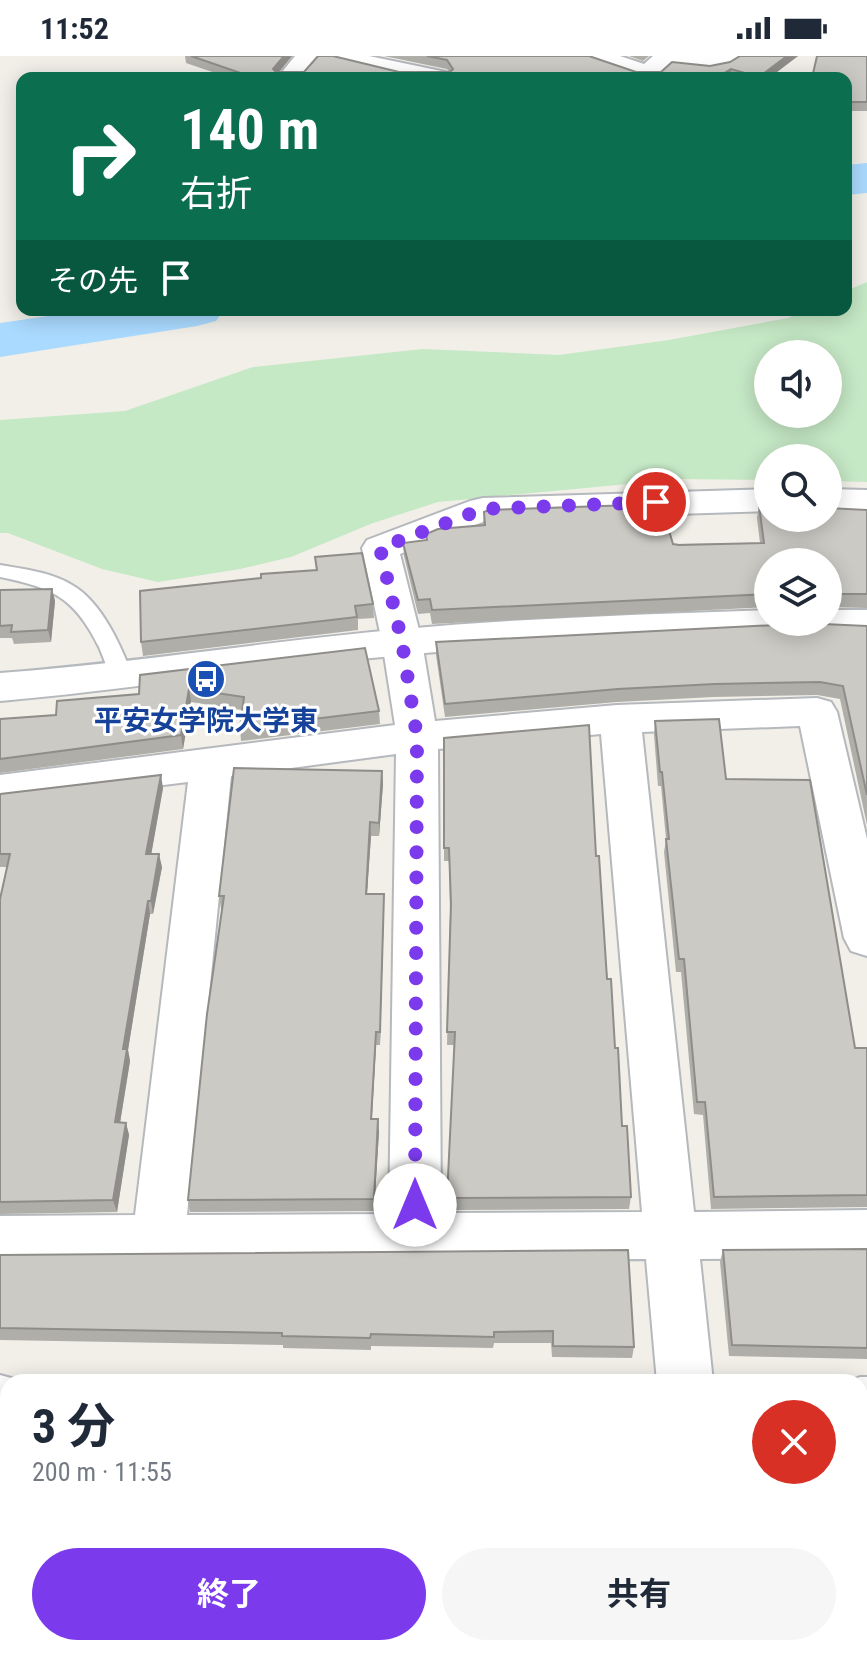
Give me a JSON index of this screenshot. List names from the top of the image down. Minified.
{"places":{"bus stop":["平安女学院大学東"]},"page":{"status":"11:52","turn":["140 m","右折"],"then":"その先","heading":["3 分","200 m · 11:55"],"buttons":["終了","共有"]}}
